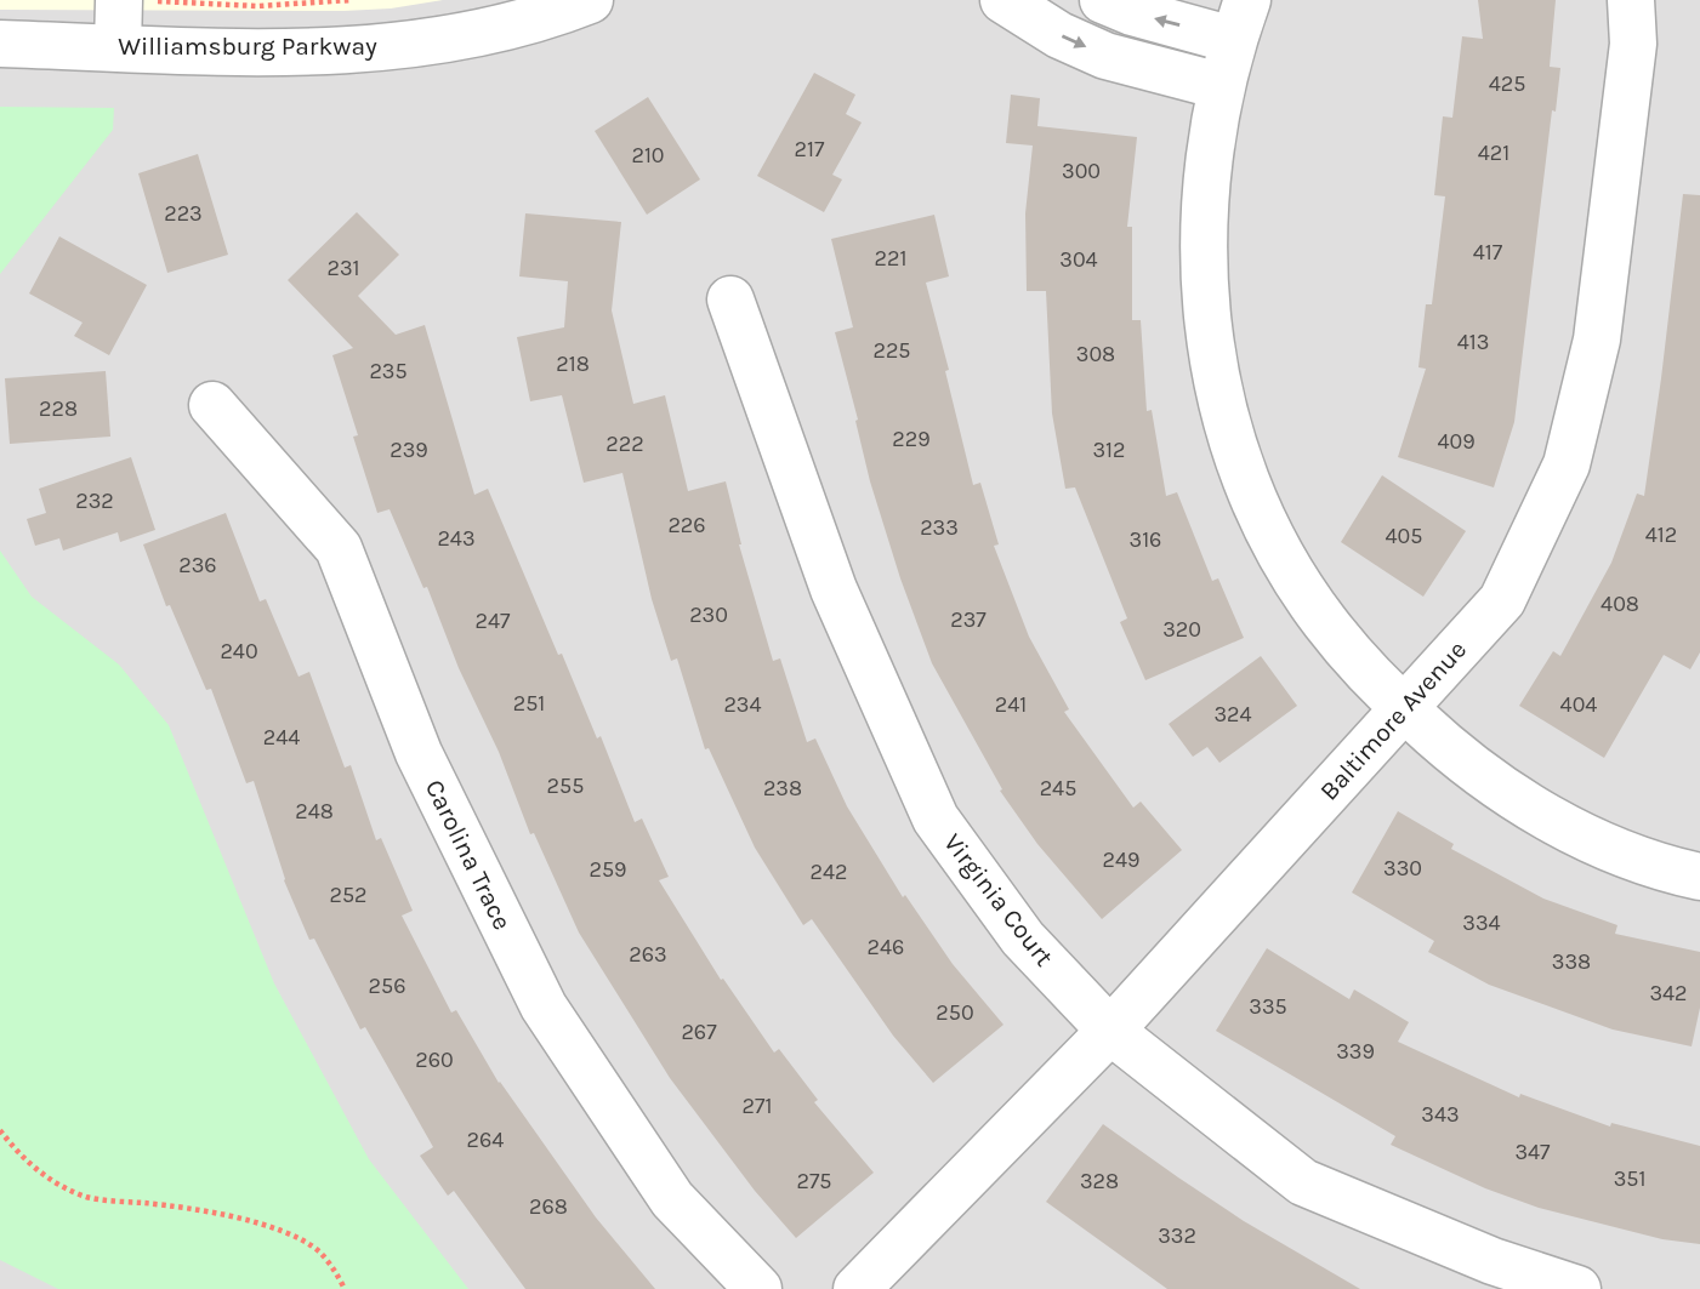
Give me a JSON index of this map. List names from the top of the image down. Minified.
{"streets":{"street":["Williamsburg Parkway","Baltimore Avenue","Carolina Trace","Virginia Court"]},"crossings":[["Baltimore Avenue","Virginia Court"]],"house_numbers":["425","217","421","210","300","223","417","221","304","231","413","225","308","218","235","228","229","409","222","239","312","232","226","233","412","405","243","316","236","408","230","237","247","320","240","251","234","241","404","324","244","255","238","245","248","249","330","259","242","252","334","246","263","338","256","342","335","250","267","339","260","271","343","264","347","351","275","328","268","332"]}
